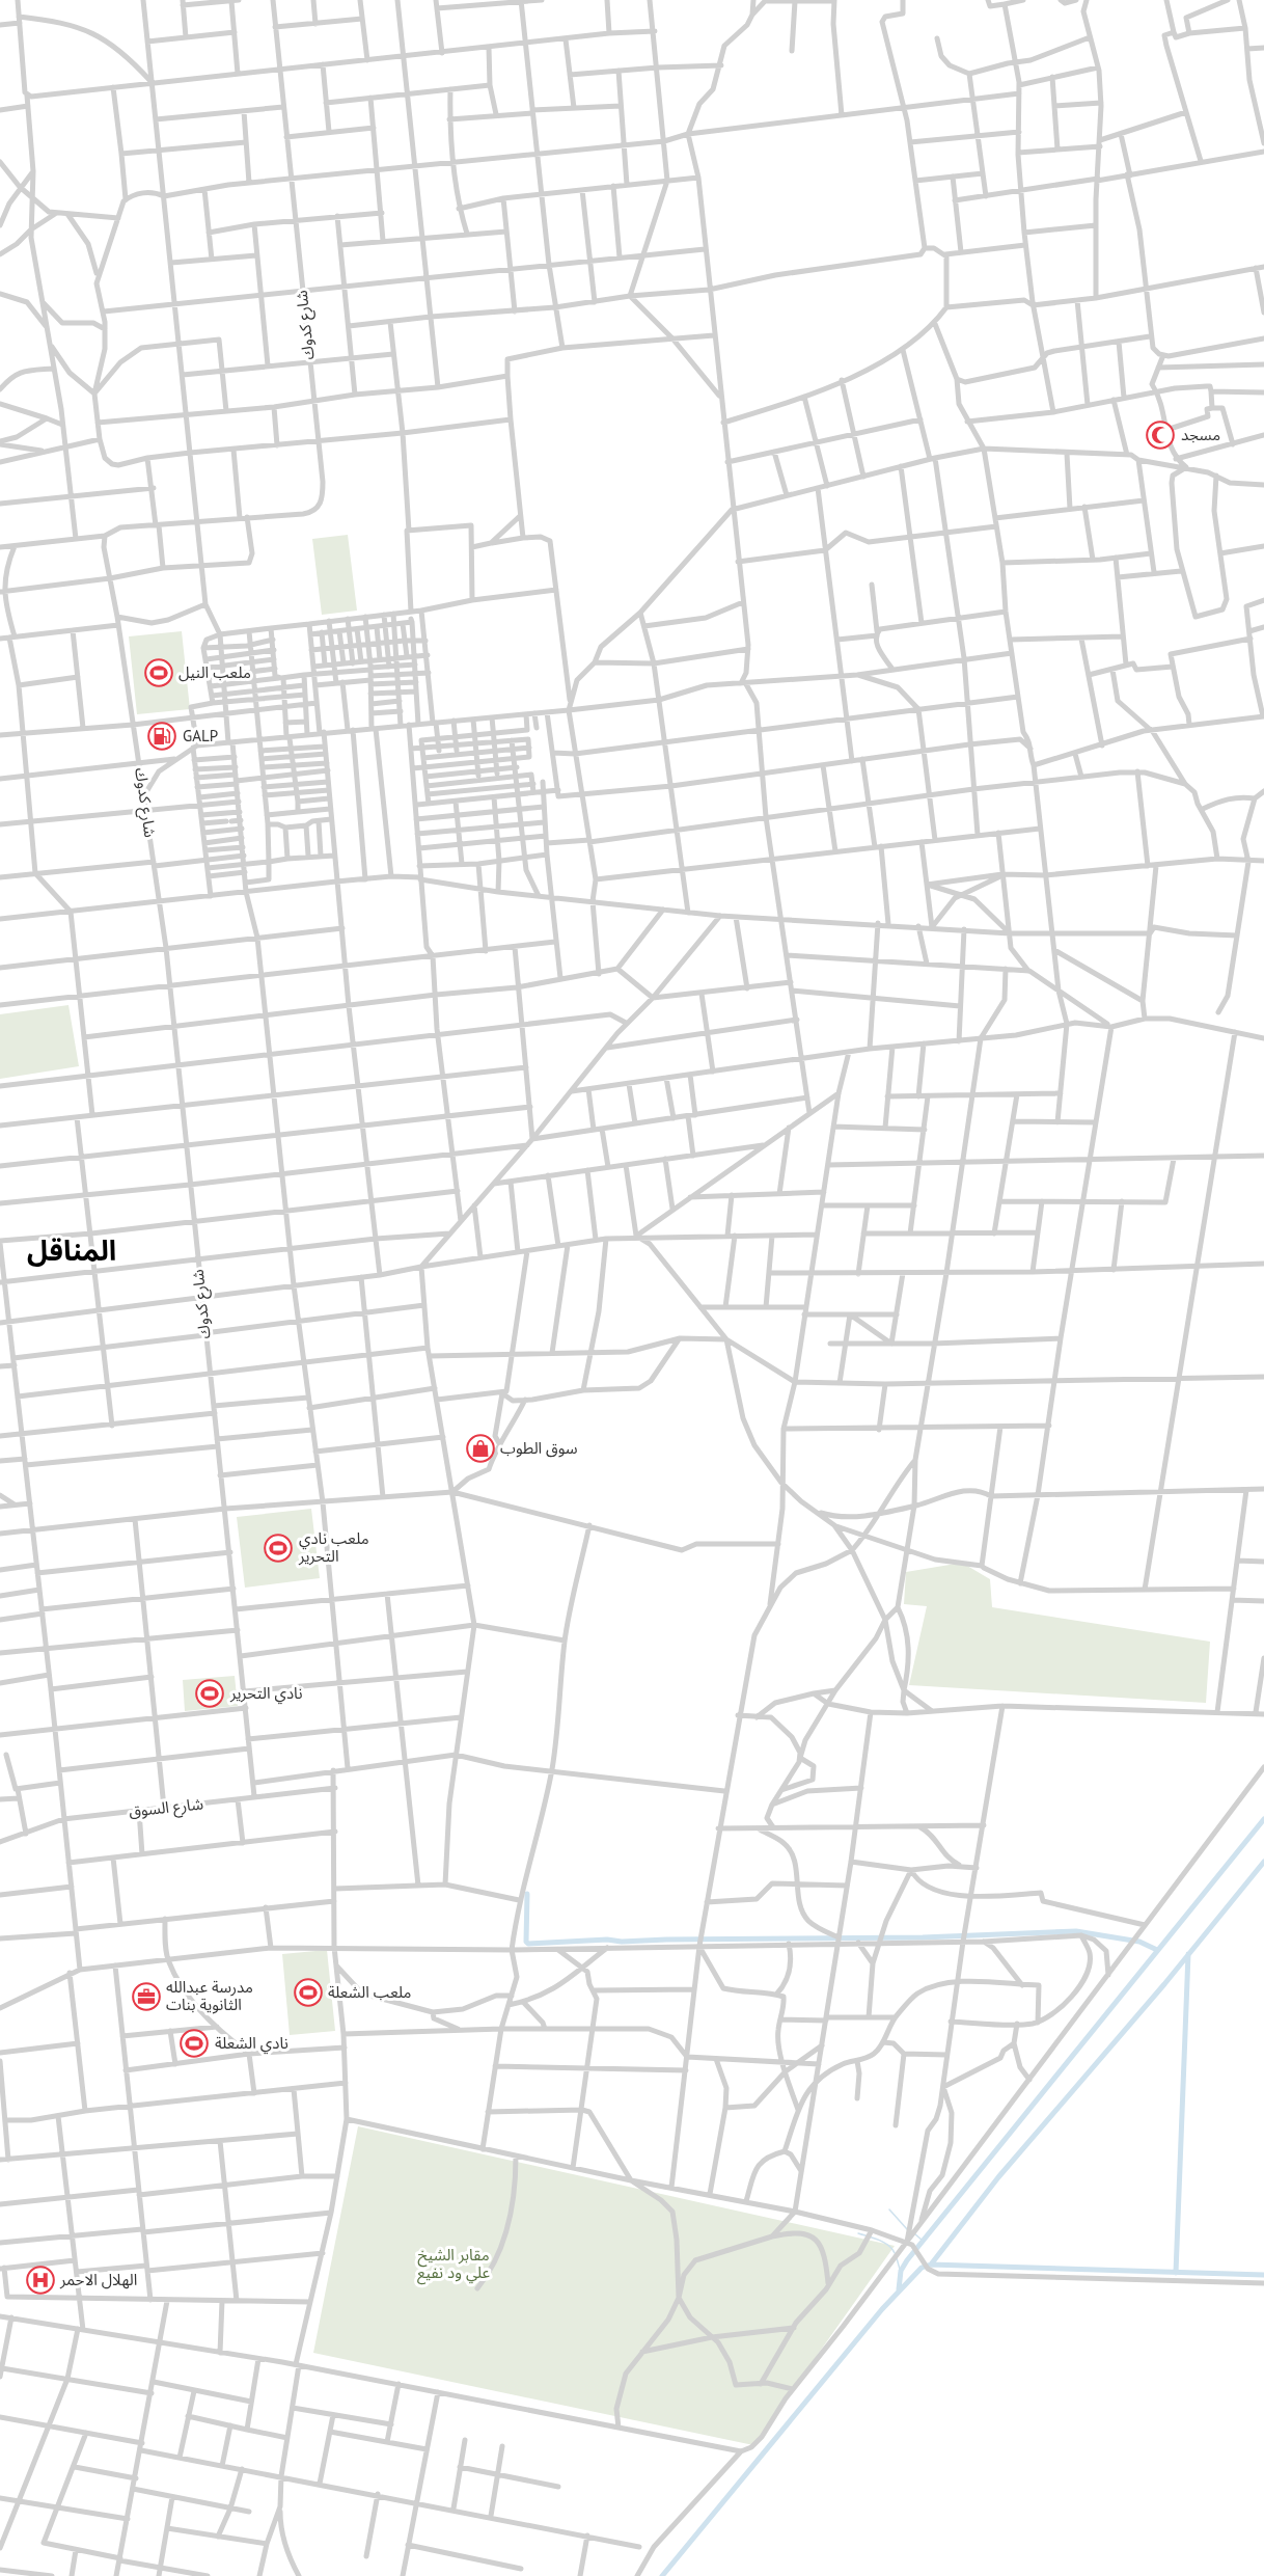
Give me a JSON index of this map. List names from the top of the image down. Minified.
{"streets":{"street":["شارع كدوك","شارع السوق"]},"crossings":[["شارع كدوك","شارع السوق"]],"districts":["المناقل"],"parks":["مقابر الشيخ علي ود نفيع"],"places":{"mosque":["مسجد"],"sports":["ملعب النيل","ملعب نادي التحرير","نادي التحرير","ملعب الشعلة","نادي الشعلة"],"fuel station":["GALP"],"shop":["سوق الطوب"],"office":["مدرسة عبدالله الثانوية بنات"],"hospital":["الهلال الاحمر"]}}
